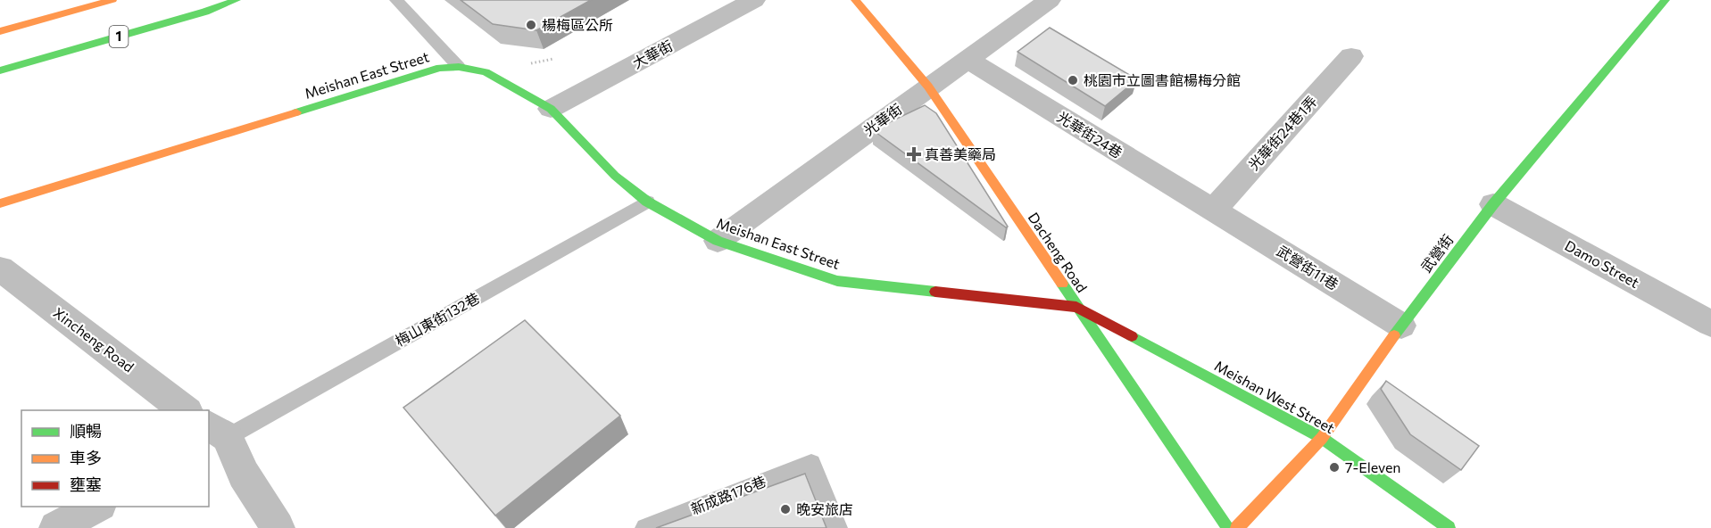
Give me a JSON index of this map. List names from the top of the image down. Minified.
{"streets":{"street":["1","大華街","Meishan East Street","光華街","光華街24巷1弄","光華街24巷","Dacheng Road","武營街","Damo Street","武營街11巷","Xincheng Road","Meishan West Street"],"lane":["梅山東街132巷","新成路176巷"]},"crossings":[["大華街","Meishan East Street"],["Meishan East Street","光華街"],["Meishan East Street","Dacheng Road"],["Meishan East Street","梅山東街132巷"],["Meishan East Street","Meishan West Street"],["光華街","光華街24巷"],["光華街","Dacheng Road"],["光華街24巷1弄","光華街24巷"],["光華街24巷1弄","武營街11巷"],["光華街24巷","武營街11巷"],["Dacheng Road","Meishan West Street"],["武營街","Damo Street"],["武營街","武營街11巷"],["武營街","Meishan West Street"]],"places":{"other":["楊梅區公所","桃園市立圖書館楊梅分館","7-Eleven","晚安旅店"],"health":["真善美藥局"]},"legend":["順暢","車多","壅塞"]}
